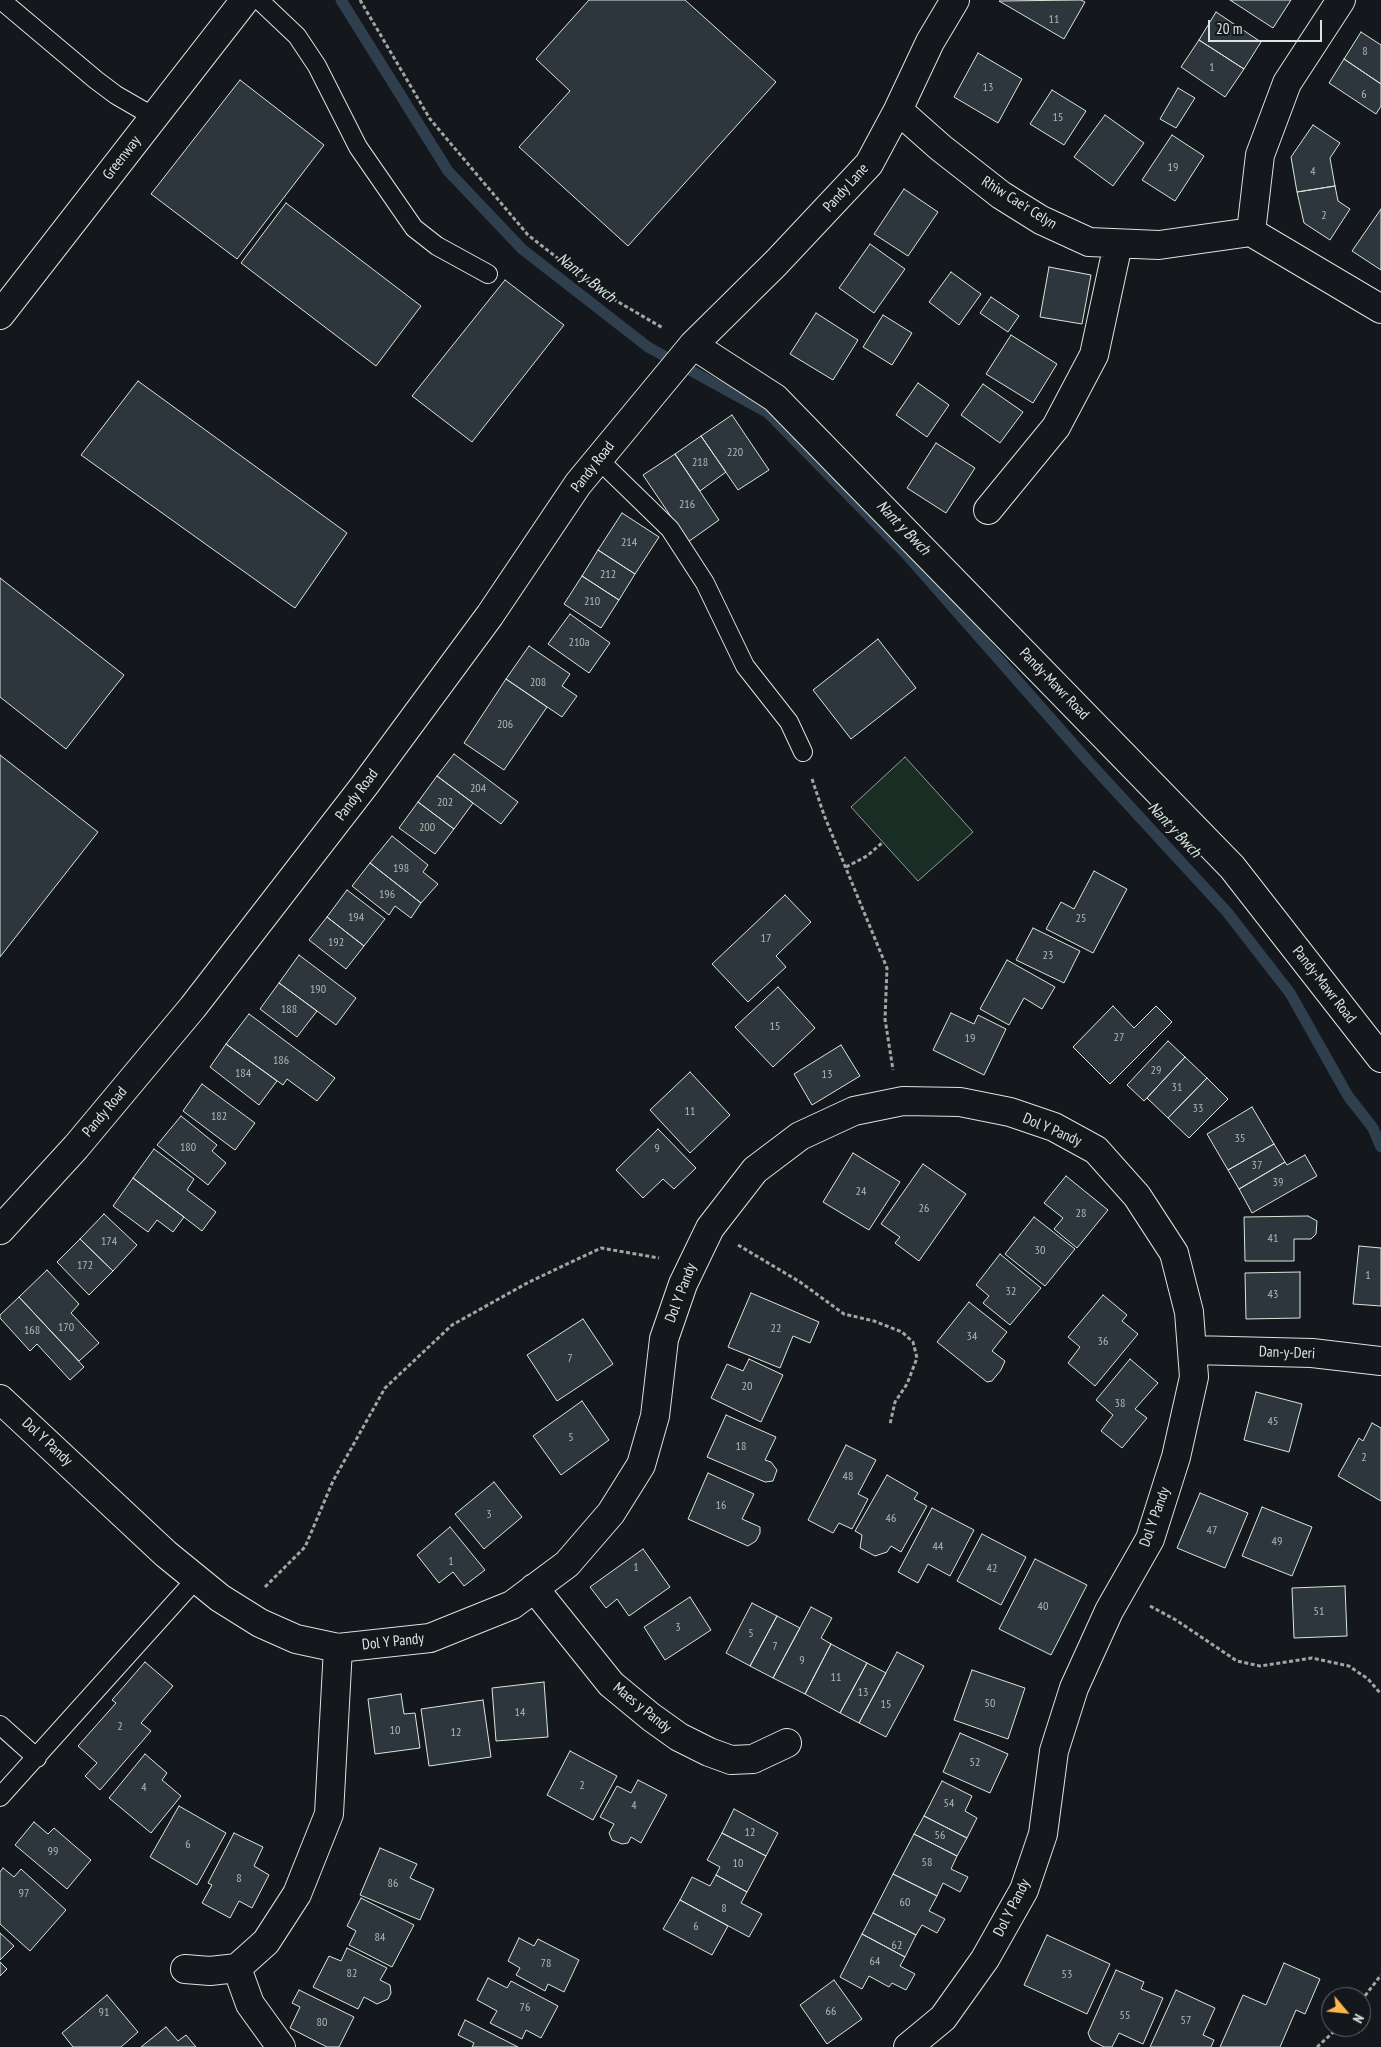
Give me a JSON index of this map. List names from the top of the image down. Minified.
{"streets":{"street":["Greenway","Pandy Lane","Rhiw Cae'r Celyn","Pandy Road","Pandy-Mawr Road","Dol Y Pandy","Dan-y-Deri","Maes y Pandy"]},"crossings":[["Pandy Lane","Rhiw Cae'r Celyn"],["Pandy Lane","Pandy Road"],["Pandy Lane","Pandy-Mawr Road"],["Pandy Road","Pandy-Mawr Road"],["Dol Y Pandy","Dan-y-Deri"],["Dol Y Pandy","Maes y Pandy"]],"water":["Nant y Bwch"],"house_numbers":["11","8","1","13","6","15","19","4","2","220","218","216","214","212","210","210a","208","206","204","202","200","198","196","194","25","17","192","23","190","188","15","27","19","186","29","184","13","31","33","11","182","35","180","9","37","39","24","26","28","41","174","30","172","1","32","43","170","22","168","34","36","7","20","38","45","5","18","2","48","16","3","46","47","49","44","1","1","42","40","51","3","5","7","9","11","13","50","15","14","2","10","12","52","2","4","54","4","12","56","6","99","58","10","8","86","97","60","8","6","84","62","64","78","82","53","76","66","91","55","57","80"],"scale_bar":"20 m","north":"bottom right"}
